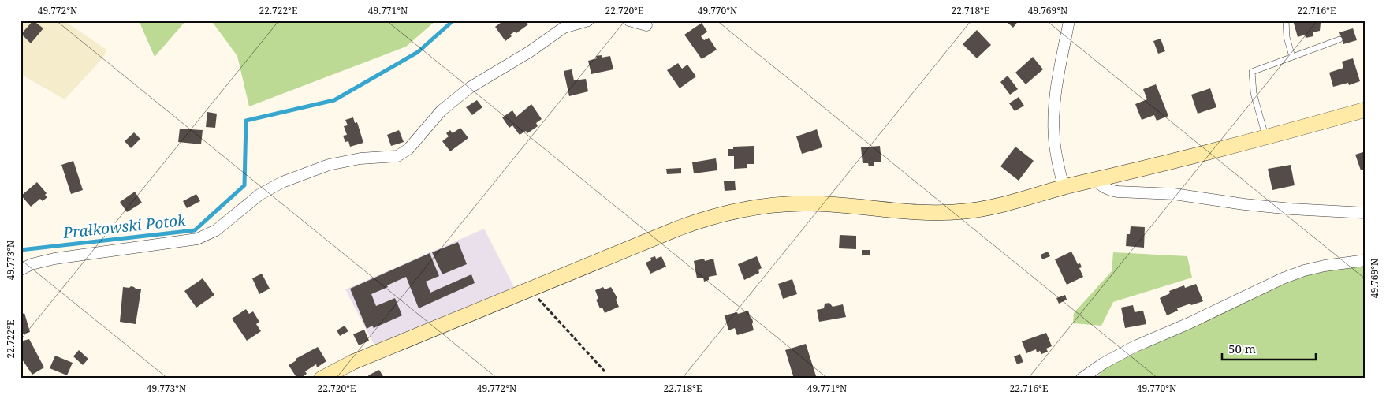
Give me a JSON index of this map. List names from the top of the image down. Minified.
{"water":["Prałkowski Potok"],"scale_bar":"50 m","coordinates":["49.772°N","22.722°E","49.771°N","22.720°E","49.770°N","22.718°E","49.769°N","22.716°E","49.773°N"]}
